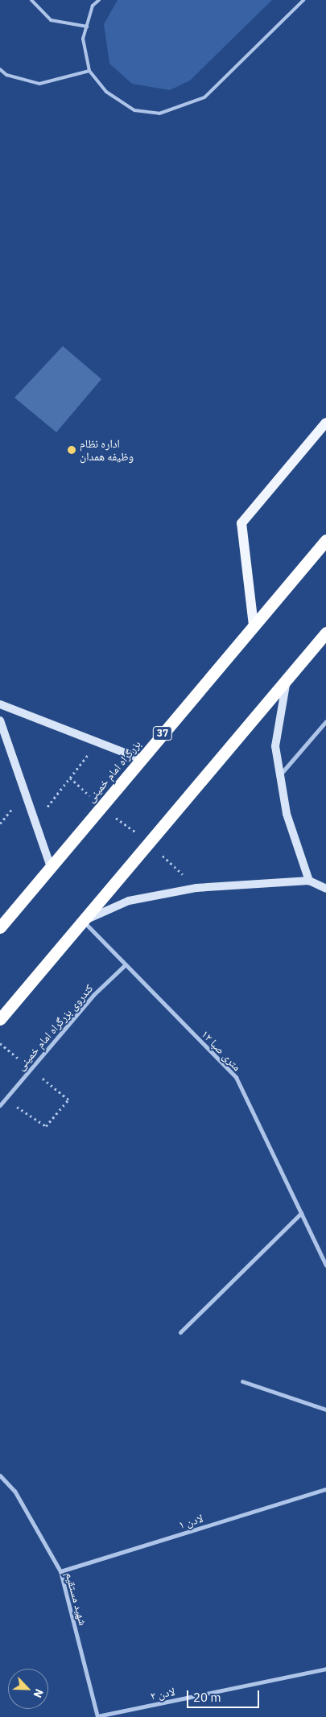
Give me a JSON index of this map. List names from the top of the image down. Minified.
{"streets":{"highway":["37","بزرگراه امام خمینی"],"street":["کندروی بزرگراه امام خمینی","۱۲ متری صبا","لادن ۱","شهید مستقیم","لادن ۲"]},"crossings":[["کندروی بزرگراه امام خمینی","۱۲ متری صبا"],["لادن ۱","شهید مستقیم"],["شهید مستقیم","لادن ۲"]],"places":["اداره نظام وظیفه همدان"],"scale_bar":"20 m","north":"bottom right"}
